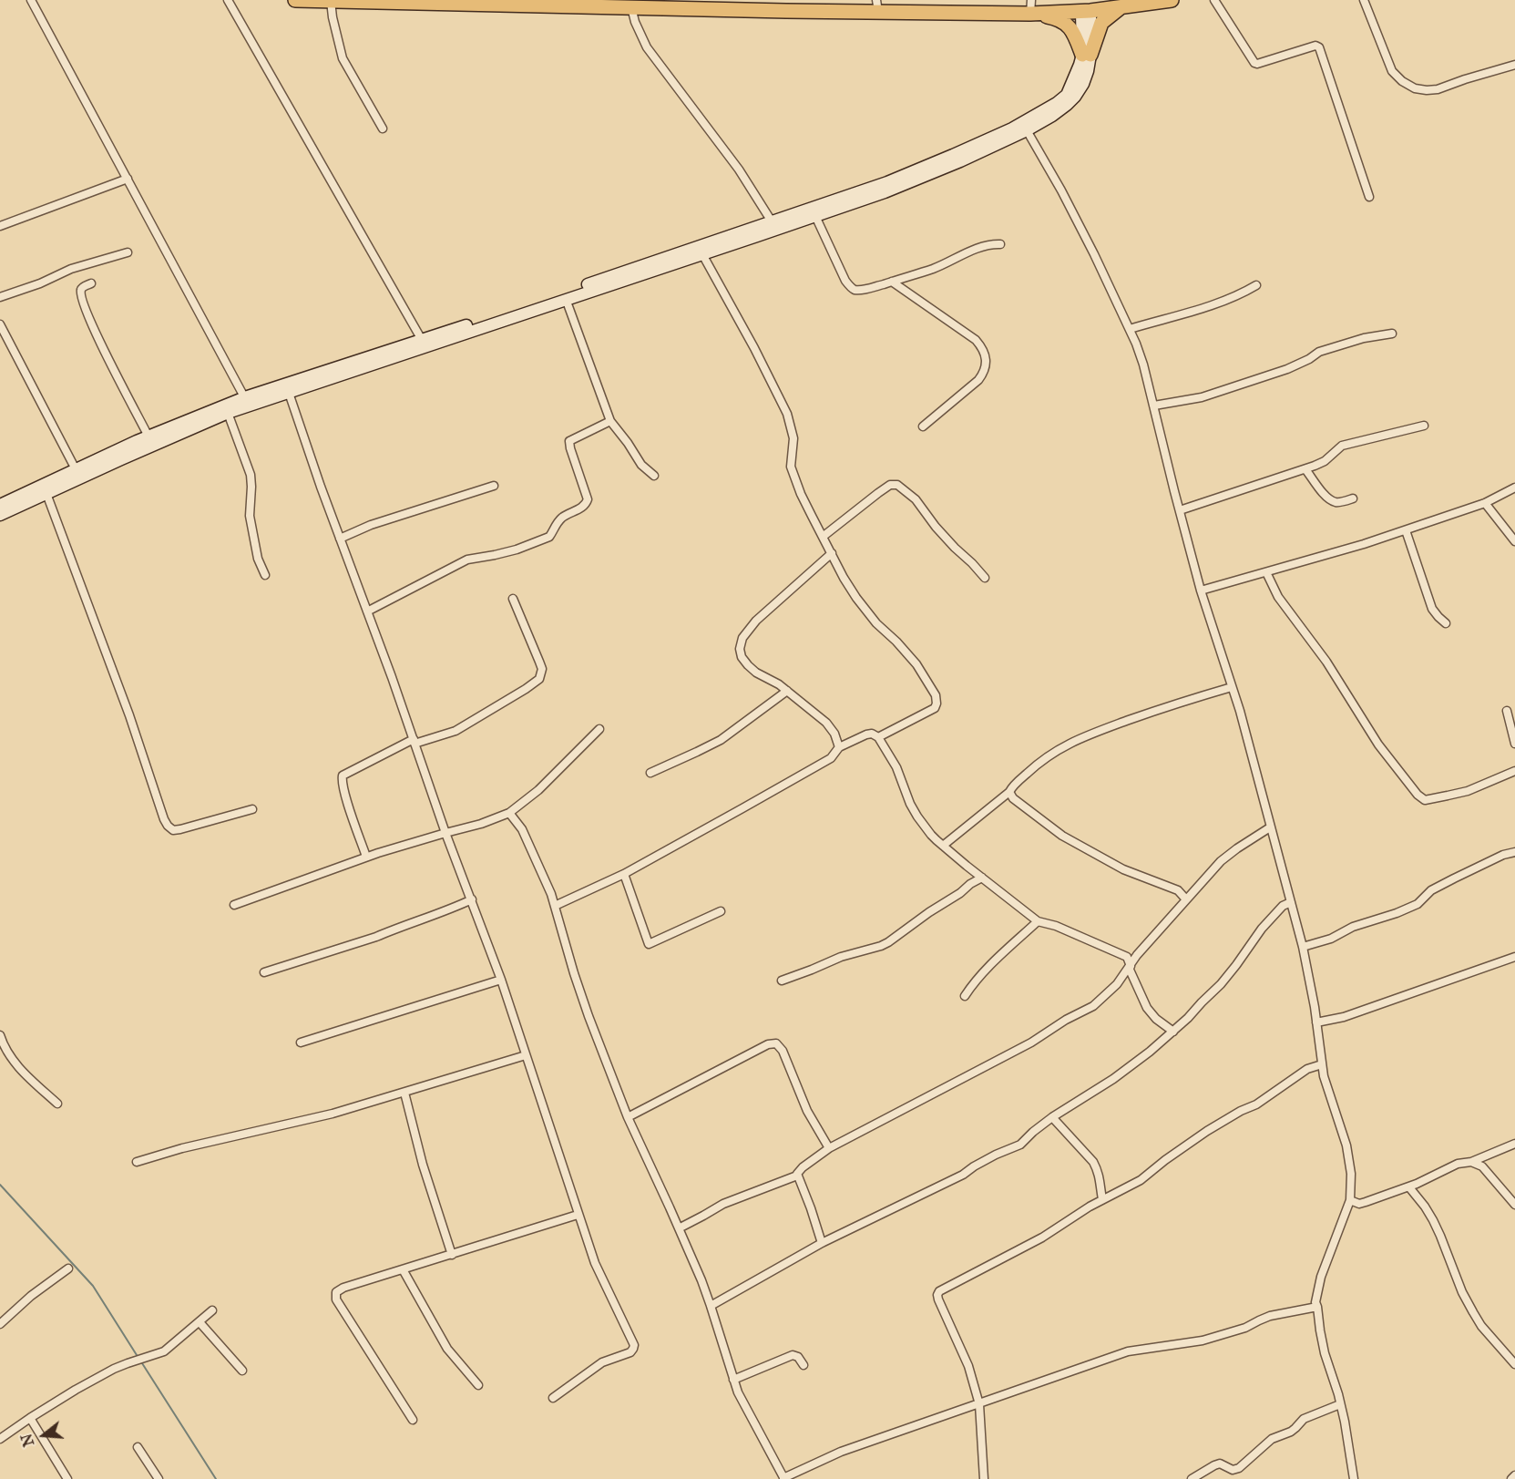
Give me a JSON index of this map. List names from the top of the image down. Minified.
{"north":"left"}
